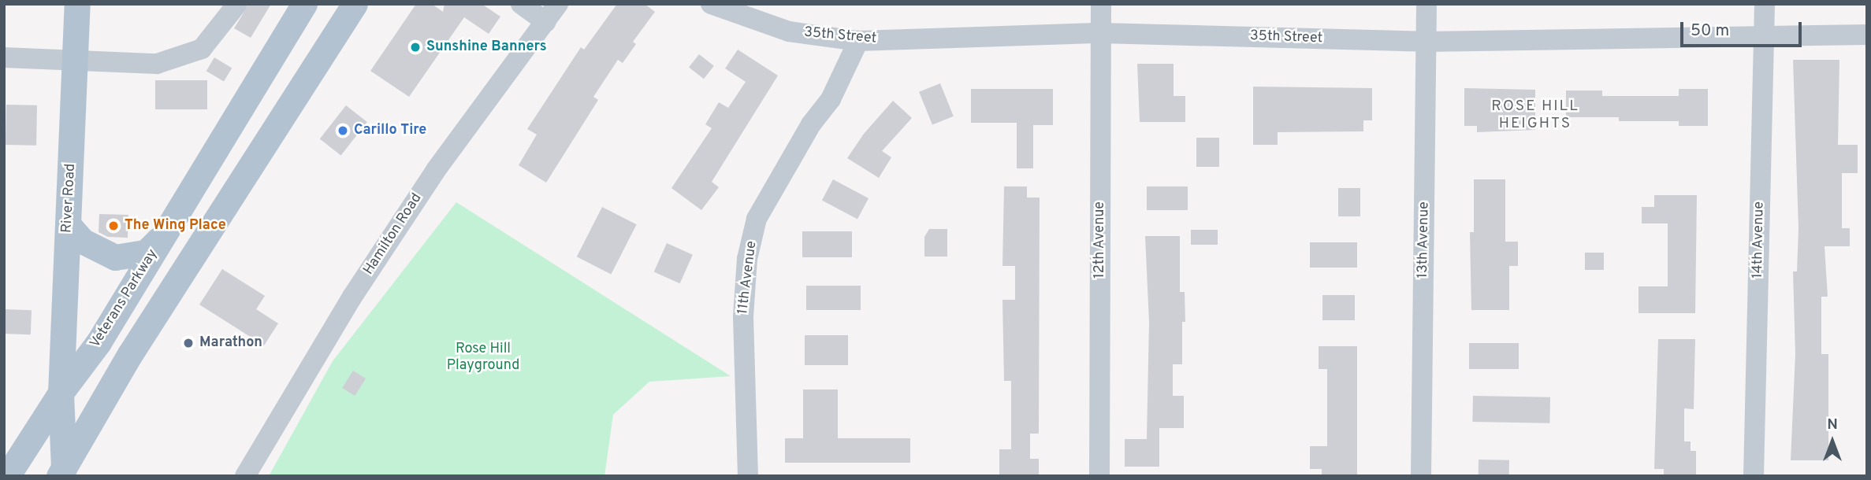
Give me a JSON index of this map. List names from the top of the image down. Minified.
{"streets":{"main road":["River Road","Veterans Parkway"],"street":["35th Street","Hamilton Road","12th Avenue","13th Avenue","14th Avenue","11th Avenue"]},"crossings":[["35th Street","12th Avenue"],["35th Street","13th Avenue"],["35th Street","14th Avenue"],["35th Street","11th Avenue"],["River Road","Veterans Parkway"]],"districts":["ROSE HILL HEIGHTS"],"parks":["Rose Hill Playground"],"places":["Sunshine Banners","Carillo Tire","The Wing Place","Marathon"],"scale_bar":"50 m","north":"top"}
